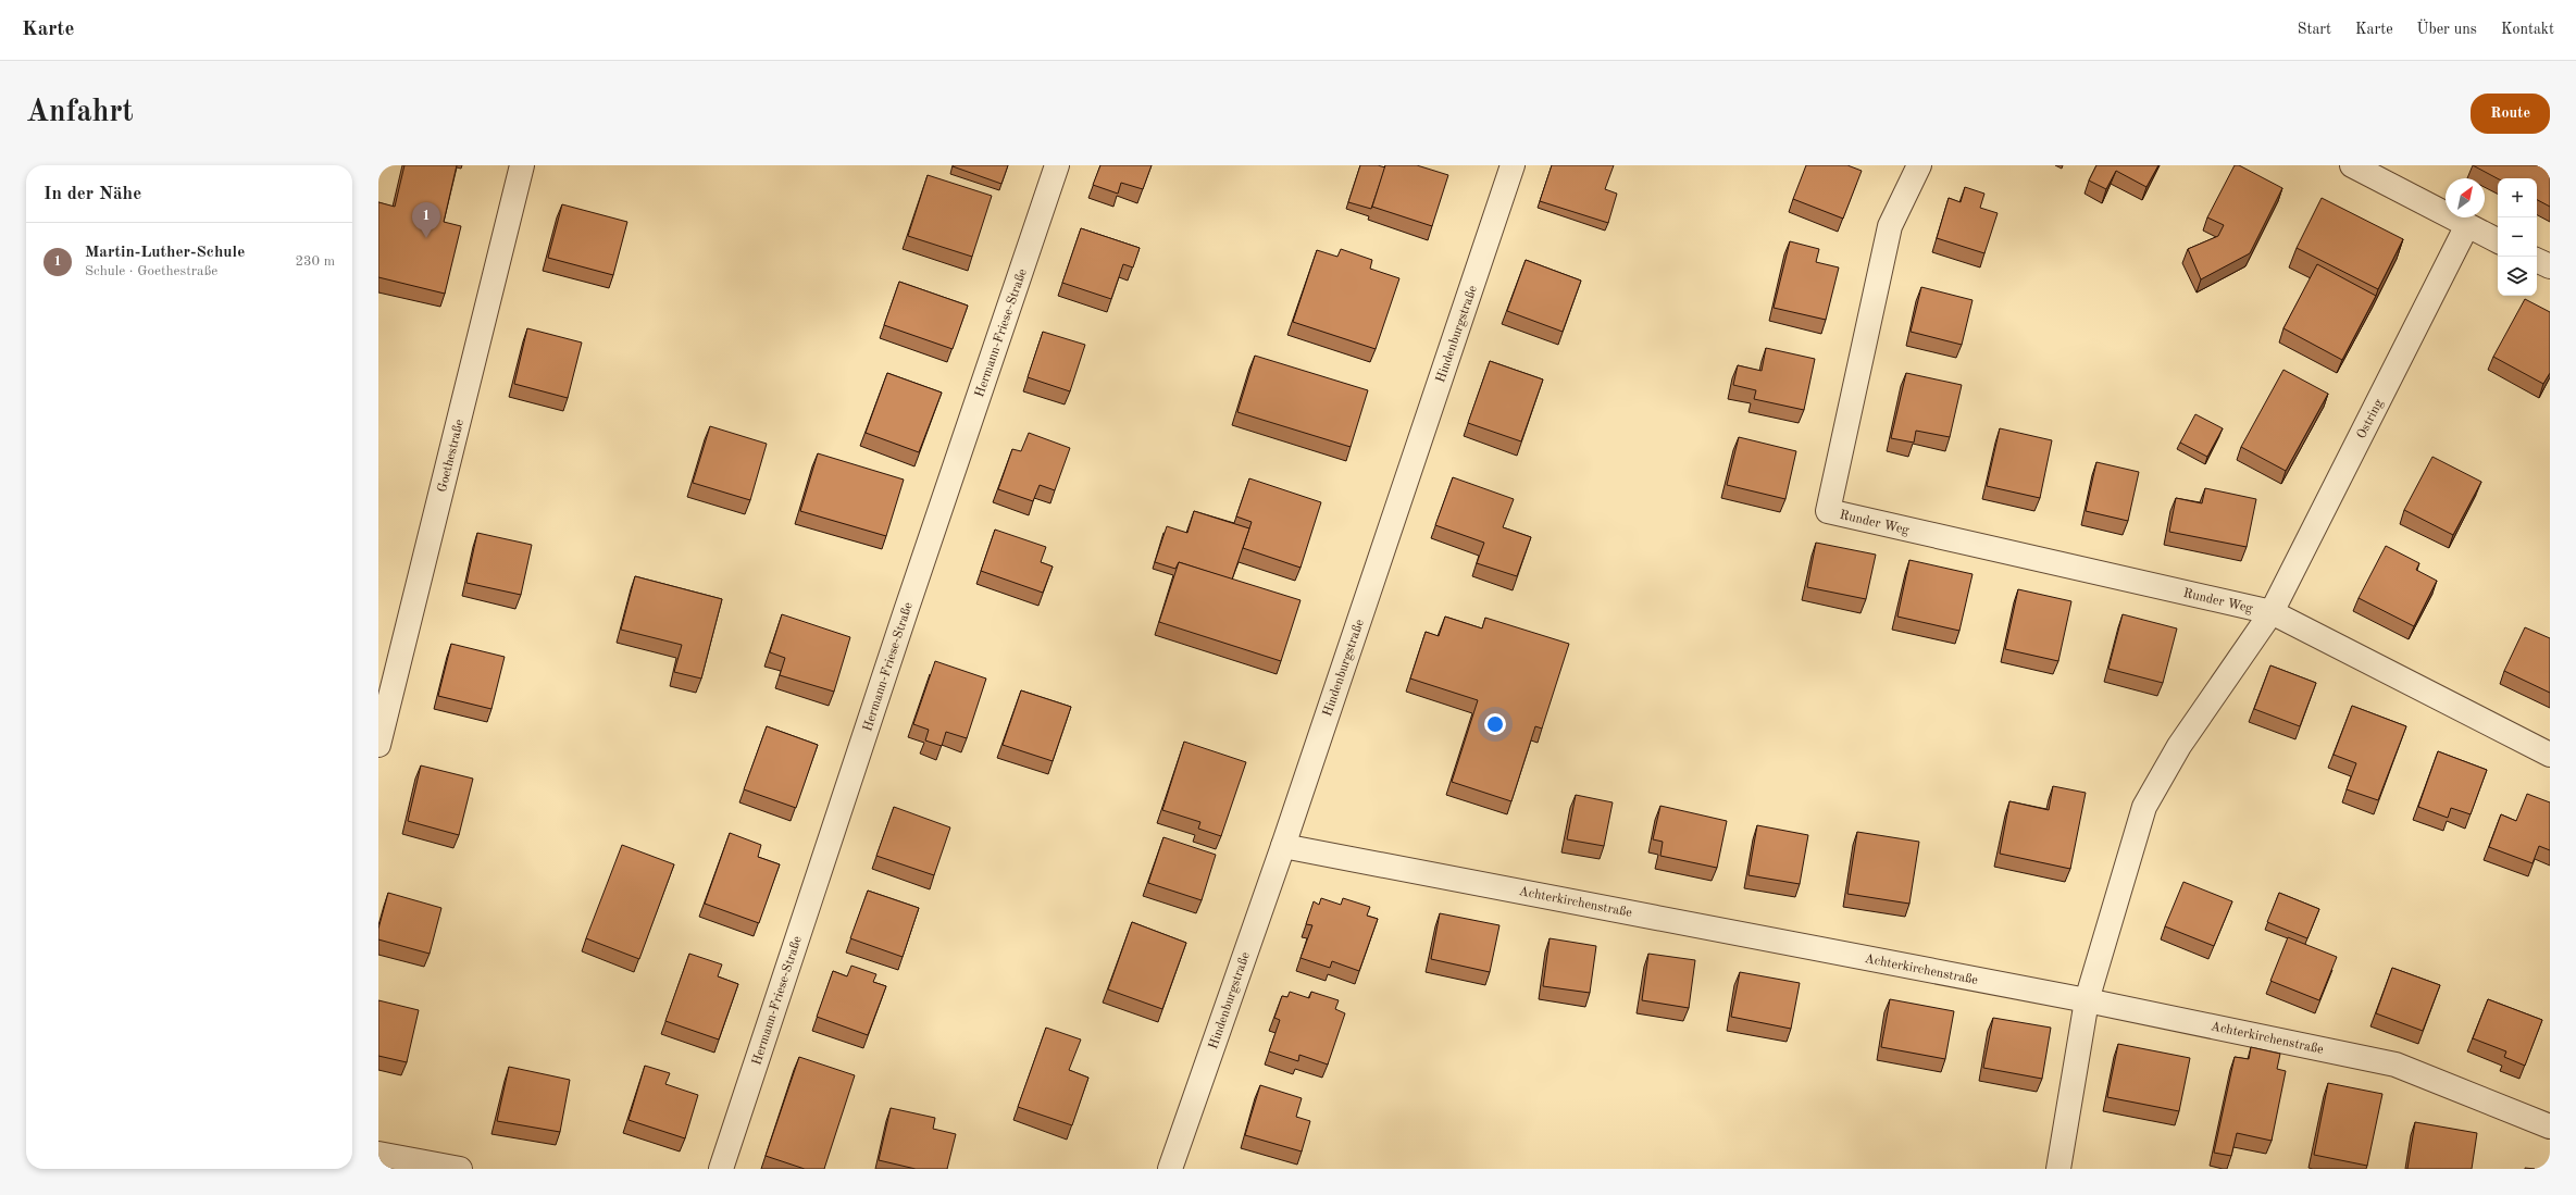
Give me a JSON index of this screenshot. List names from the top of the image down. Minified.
{"streets":{"street":["Hermann-Friese-Straße","Hindenburgstraße","Ostring","Goethestraße","Runder Weg","Achterkirchenstraße"]},"crossings":[["Hindenburgstraße","Achterkirchenstraße"],["Ostring","Runder Weg"],["Ostring","Achterkirchenstraße"]],"north":"top right","page":{"header":"Karte","nav":["Start","Karte","Über uns","Kontakt"],"buttons":"Route","title":"Anfahrt","heading":"In der Nähe","map_buttons":["+","−"],"pins":"1","list":[{"mark":"1","name":"Martin-Luther-Schule","note":"Schule · Goethestraße","value":"230 m"}]}}
